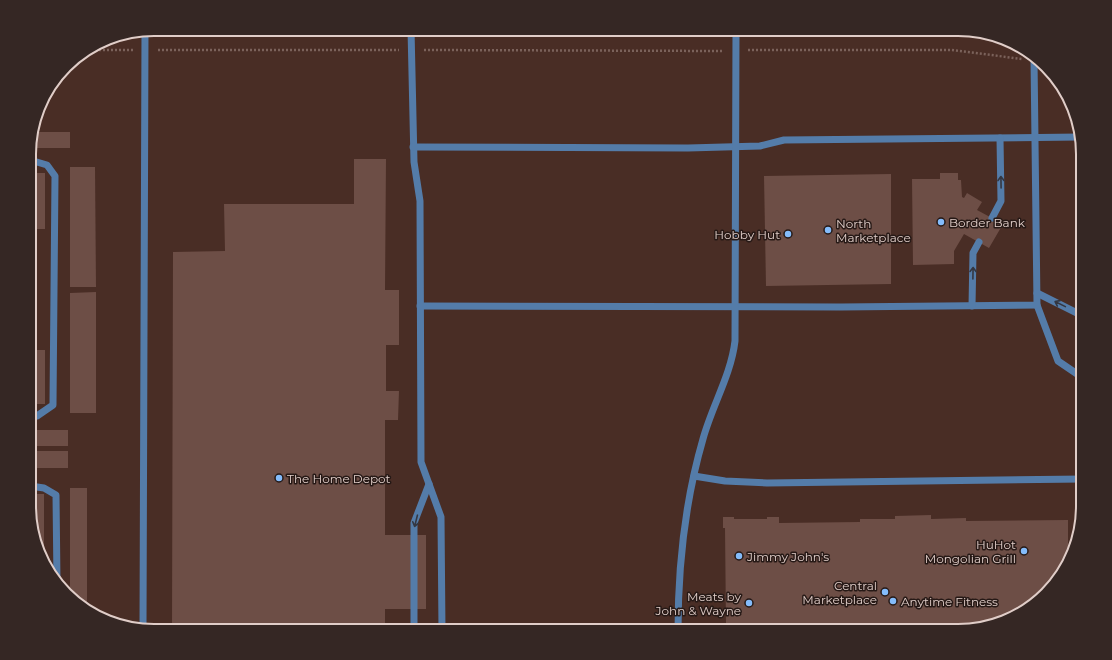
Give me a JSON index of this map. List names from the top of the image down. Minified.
{"places":["Border Bank","North Marketplace","Hobby Hut","The Home Depot","HuHot Mongolian Grill","Jimmy John's","Central Marketplace","Anytime Fitness","Meats by John & Wayne"]}
